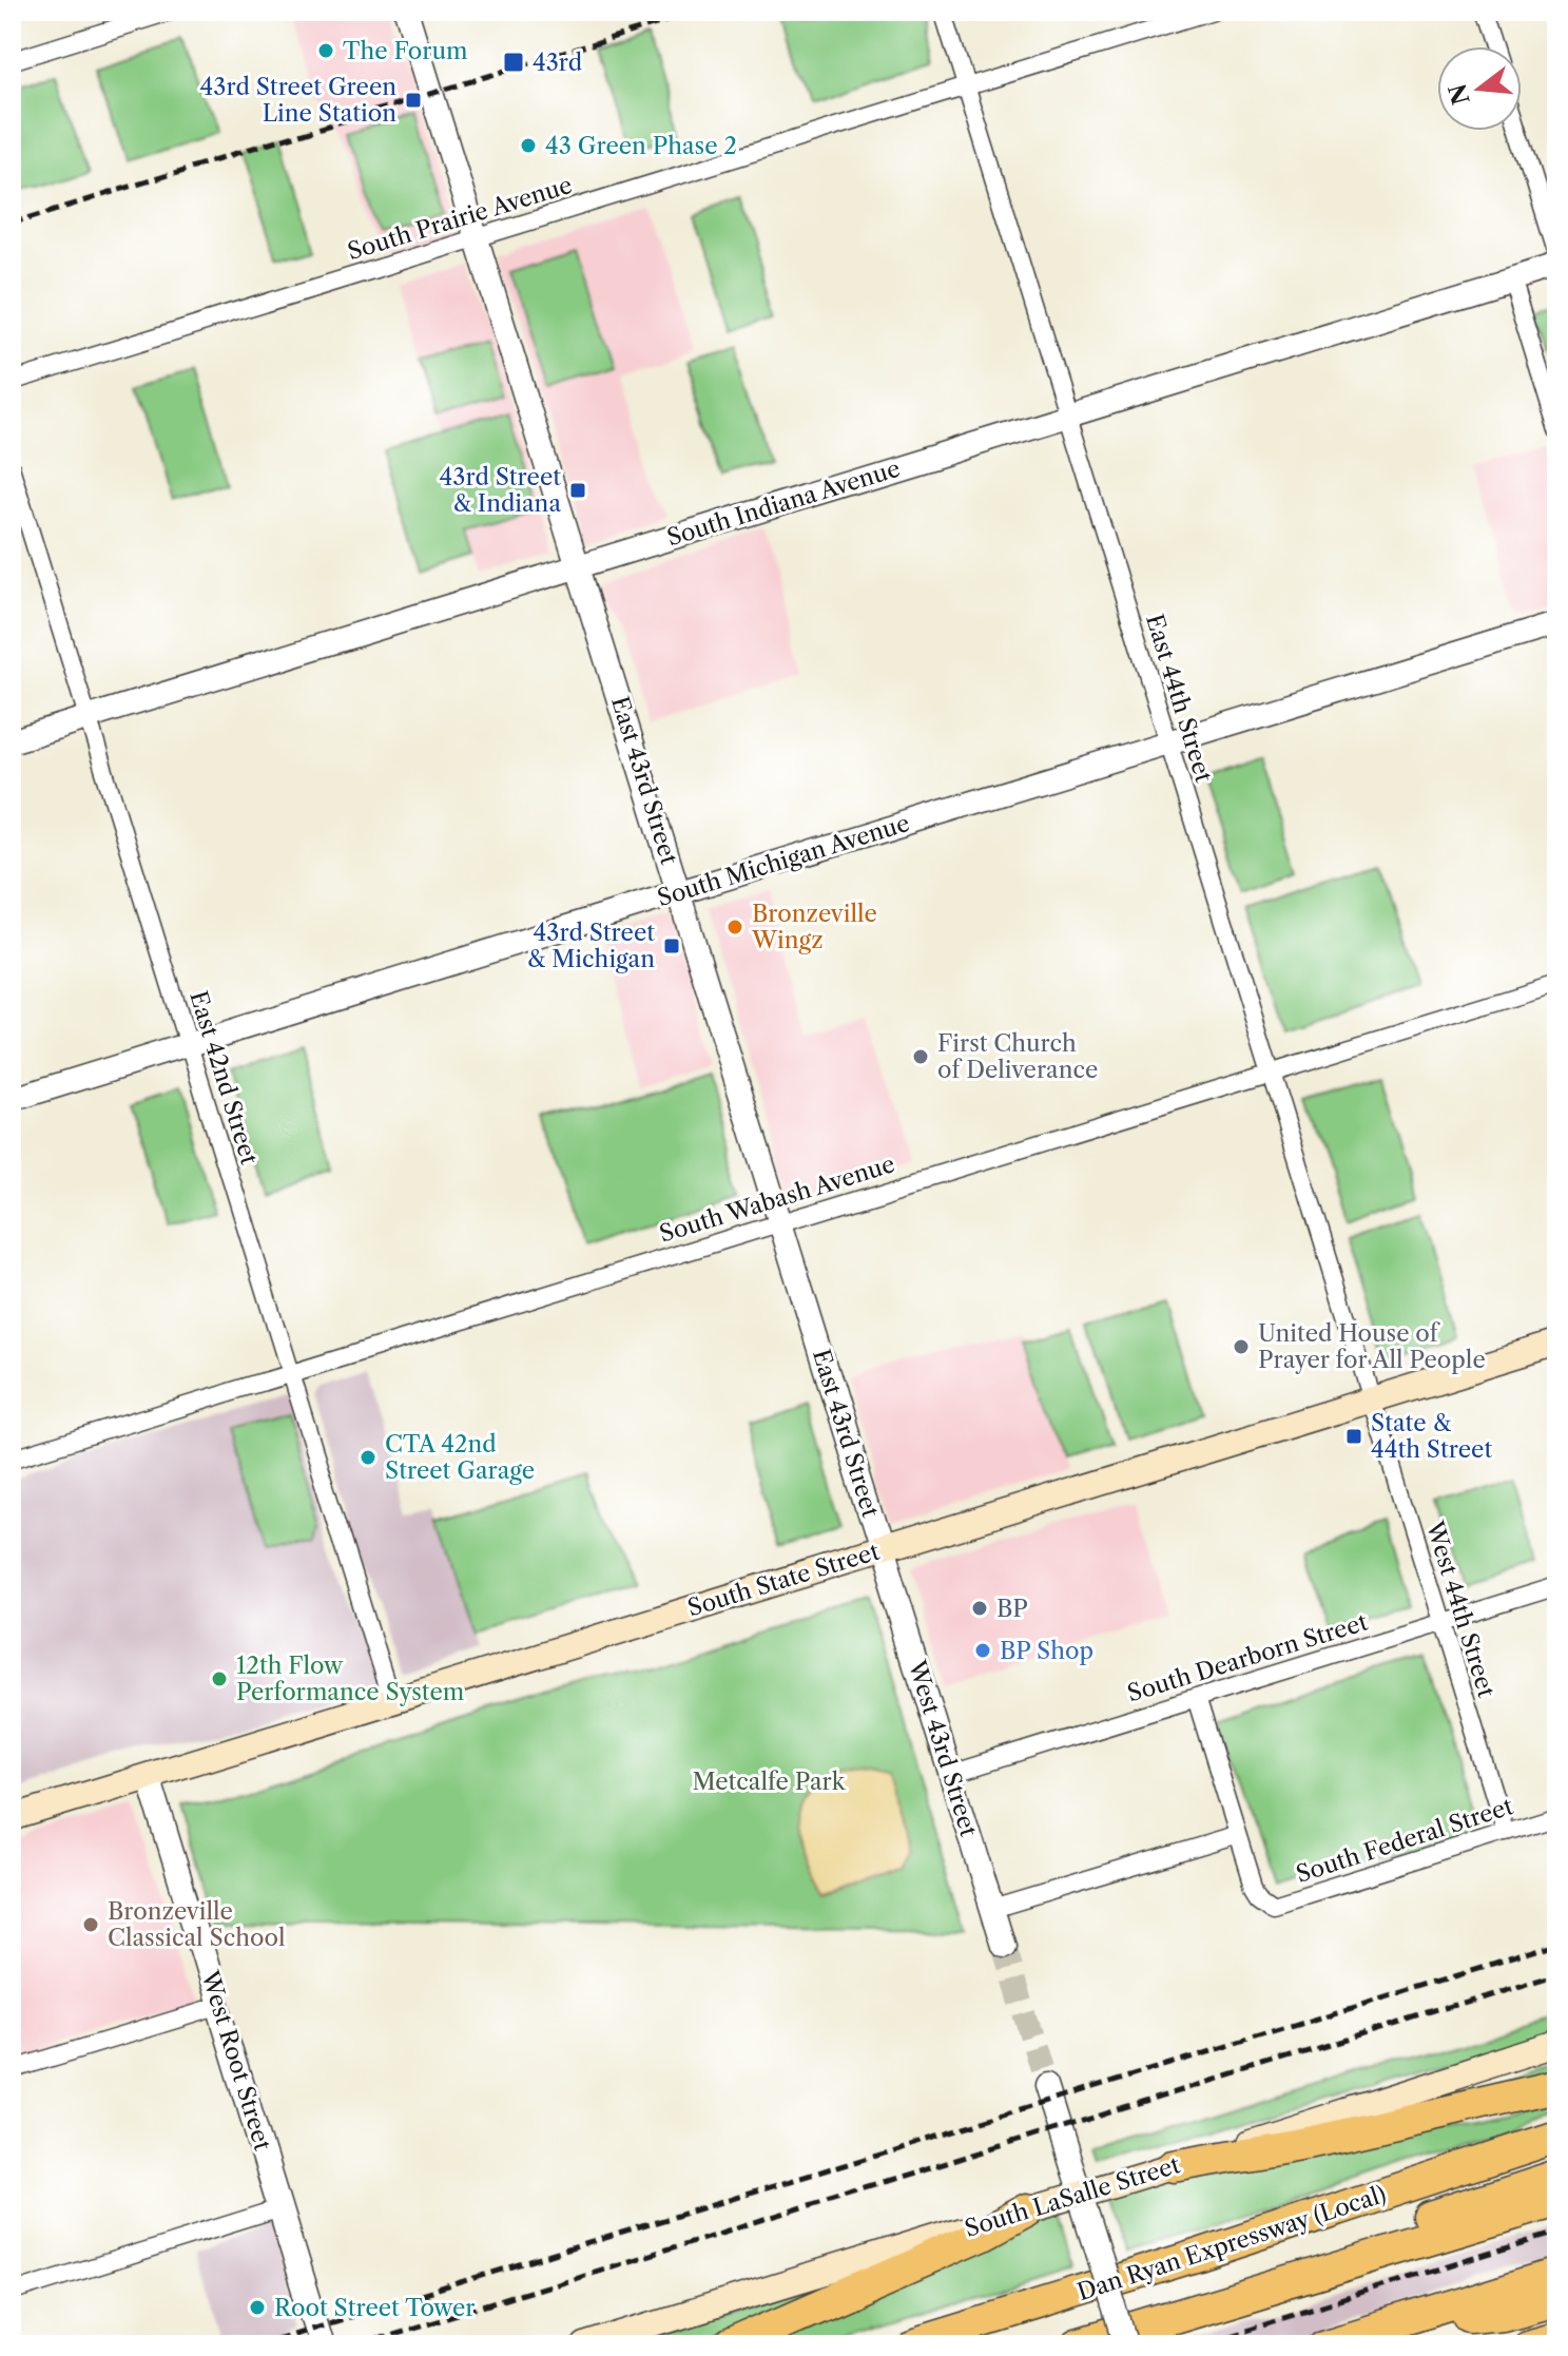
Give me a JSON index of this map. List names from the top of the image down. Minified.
{"streets":{"highway":["Dan Ryan Expressway (Local)"],"main road":["South State Street","South LaSalle Street"],"street":["South Prairie Avenue","South Indiana Avenue","East 44th Street","East 43rd Street","South Michigan Avenue","East 42nd Street","South Wabash Avenue","West 44th Street","South Dearborn Street","West 43rd Street","South Federal Street","West Root Street"]},"crossings":[["South Prairie Avenue","East 44th Street"],["South Prairie Avenue","East 43rd Street"],["South Indiana Avenue","East 44th Street"],["South Indiana Avenue","East 43rd Street"],["South Indiana Avenue","East 42nd Street"],["East 44th Street","South Michigan Avenue"],["East 44th Street","South Wabash Avenue"],["East 44th Street","South State Street"],["East 44th Street","West 44th Street"],["East 43rd Street","South Michigan Avenue"],["East 43rd Street","South Wabash Avenue"],["East 43rd Street","South State Street"],["East 43rd Street","West 43rd Street"],["South Michigan Avenue","East 42nd Street"],["East 42nd Street","South Wabash Avenue"],["East 42nd Street","South State Street"],["South State Street","West 44th Street"],["South State Street","West 43rd Street"],["South State Street","West Root Street"],["West 44th Street","South Dearborn Street"],["West 44th Street","South Federal Street"],["South Dearborn Street","West 43rd Street"]],"parks":["Metcalfe Park"],"places":{"other":["The Forum","43 Green Phase 2","Bronzeville Wingz","First Church of Deliverance","United House of Prayer for All People","CTA 42nd Street Garage","BP","BP Shop","12th Flow Performance System","Bronzeville Classical School","Root Street Tower"],"transit":["43rd","43rd Street Green Line Station","43rd Street & Indiana","43rd Street & Michigan","State & 44th Street"]},"north":"left"}
